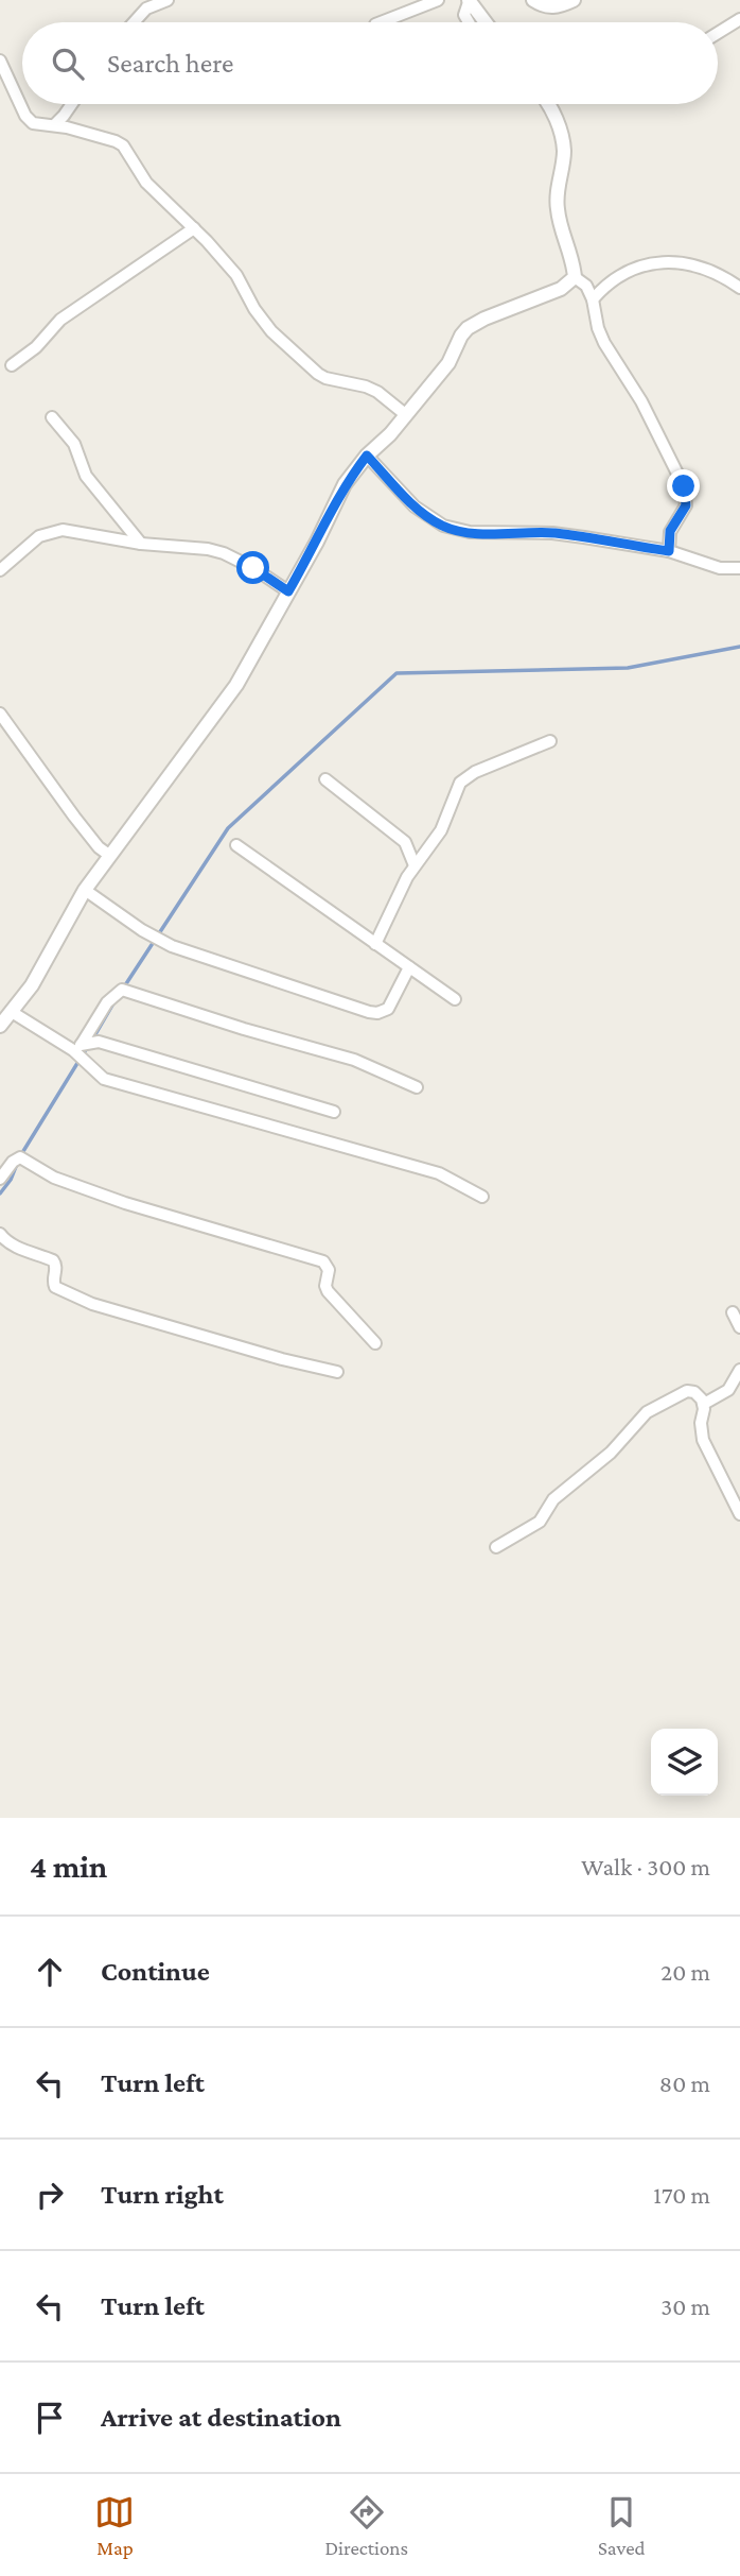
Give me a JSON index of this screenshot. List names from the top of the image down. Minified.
{"page":{"search":"Search here","heading":["4 min","Walk · 300 m"],"list":[["Continue","20 m"],["Turn left","80 m"],["Turn right","170 m"],["Turn left","30 m"],"Arrive at destination"],"nav":["Map","Directions","Saved"]}}
